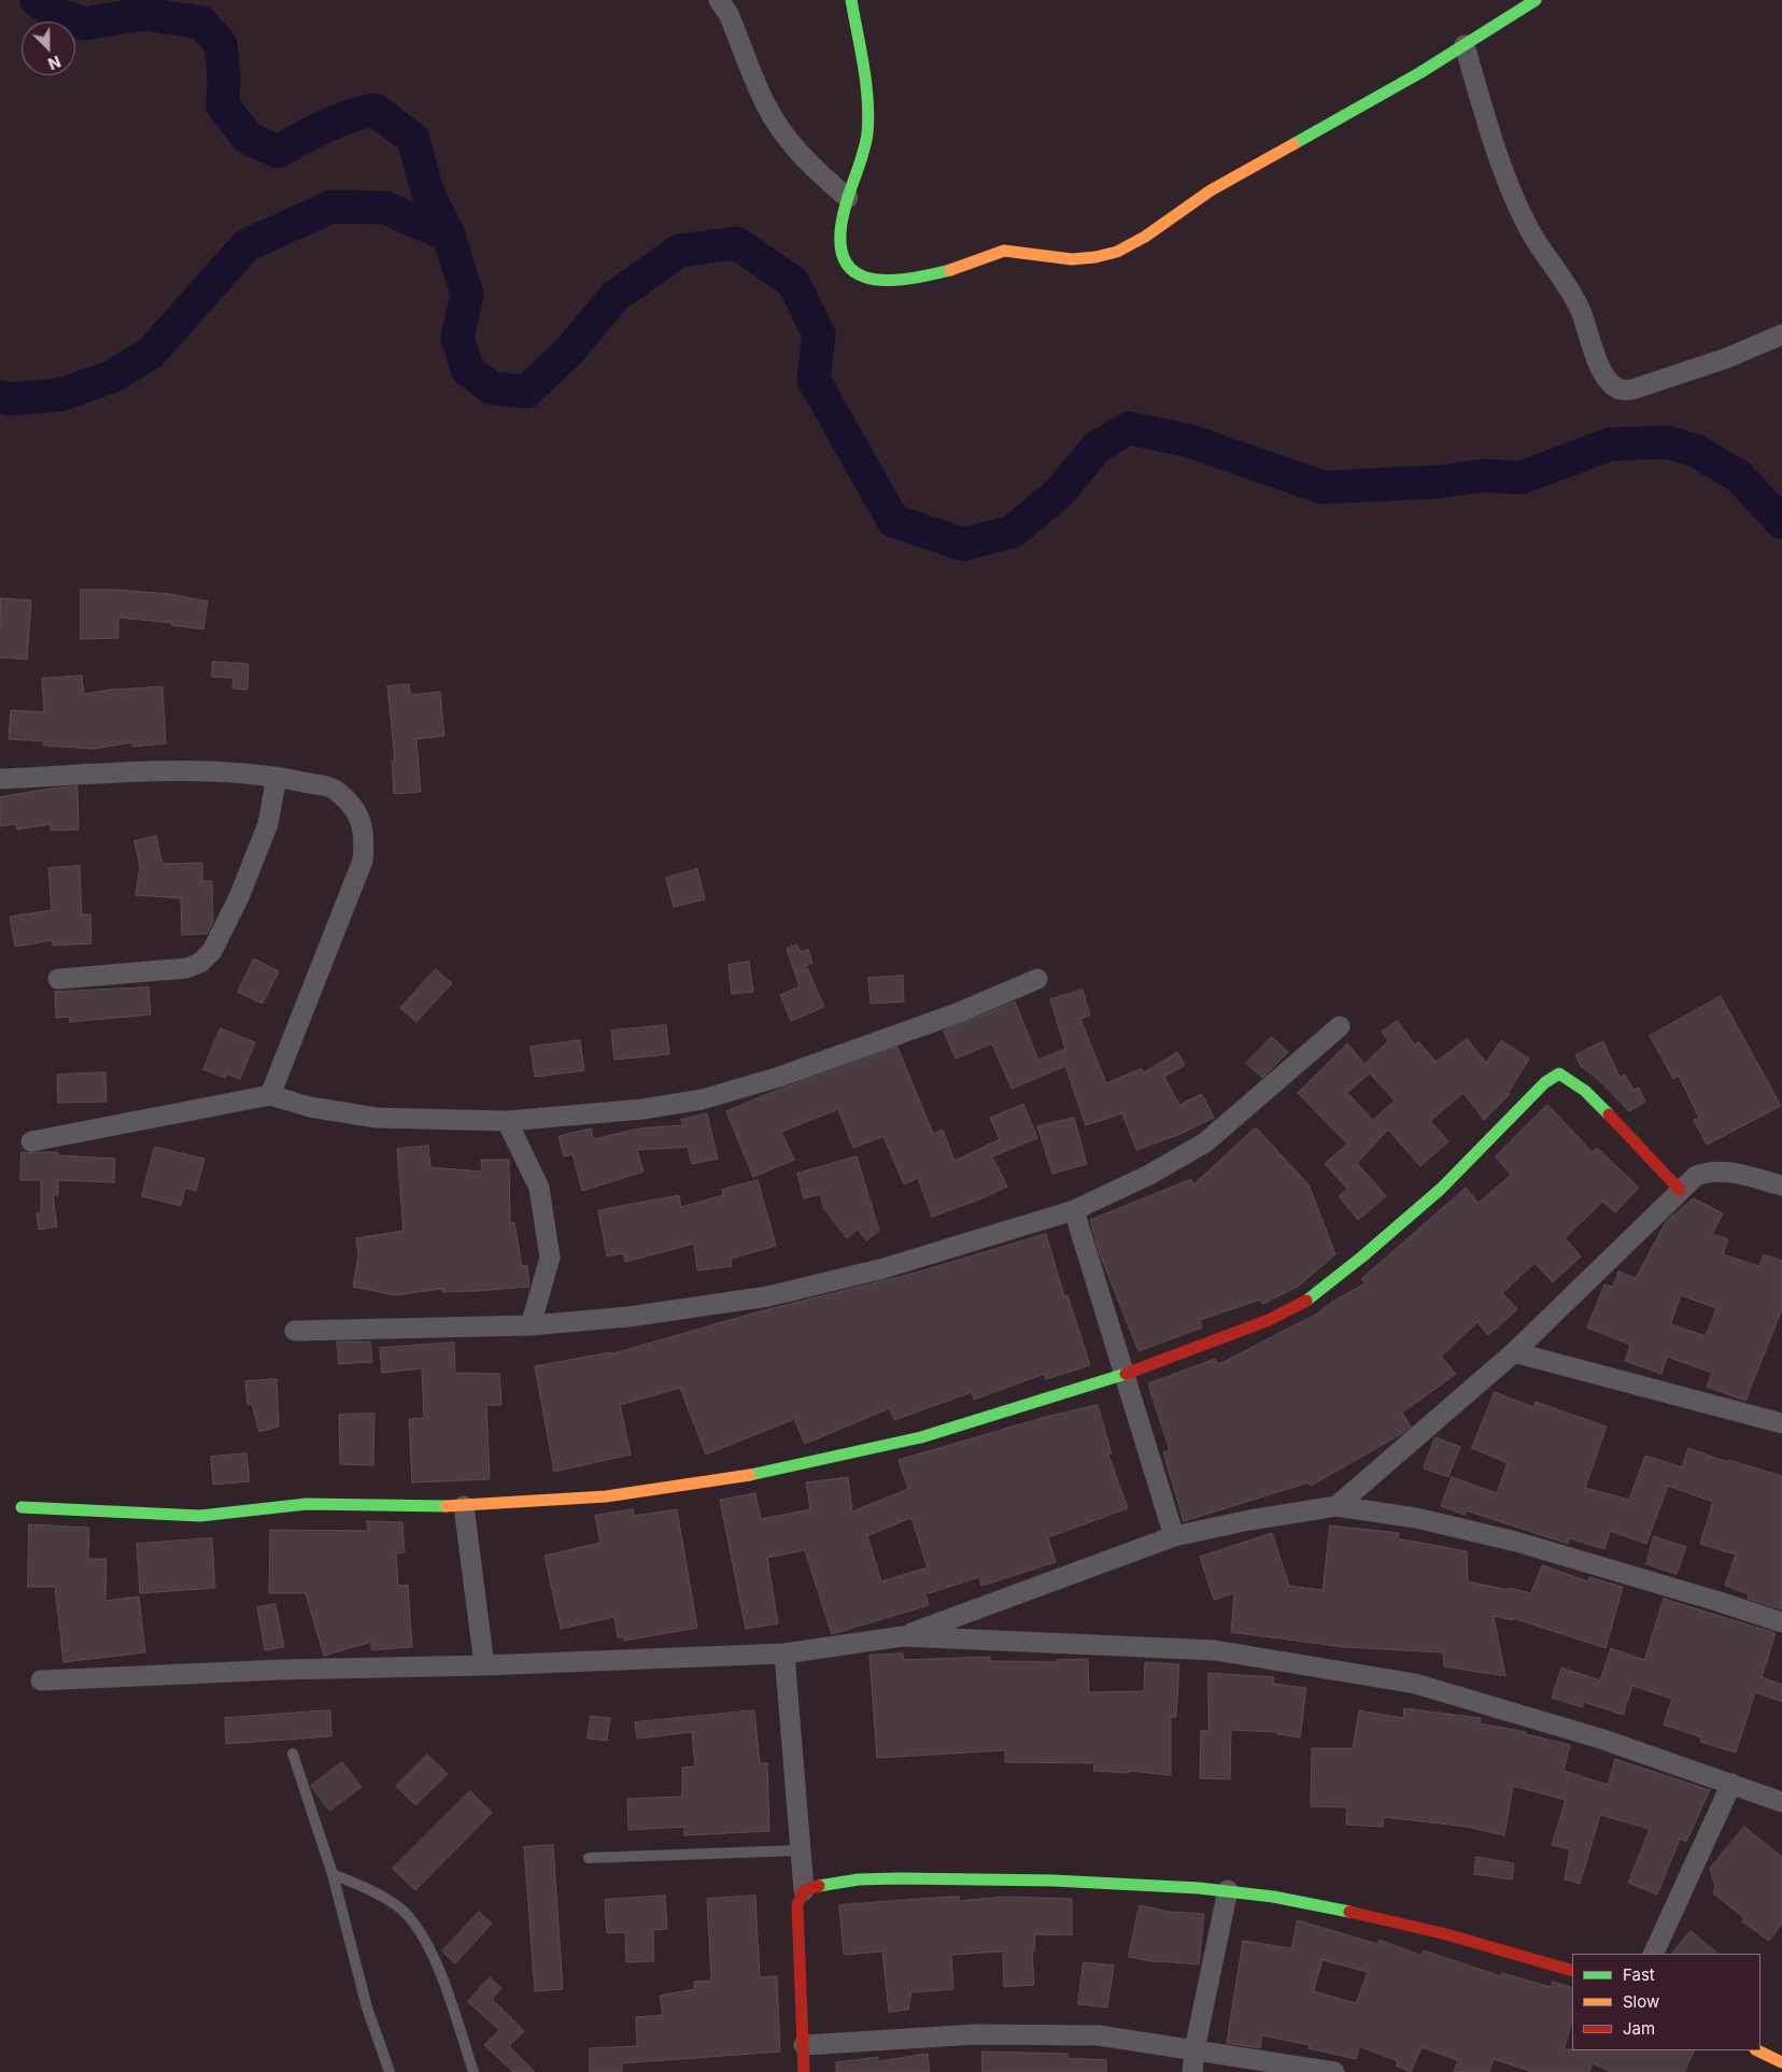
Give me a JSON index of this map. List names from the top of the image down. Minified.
{"legend":["Fast","Slow","Jam"],"north":"bottom right"}
